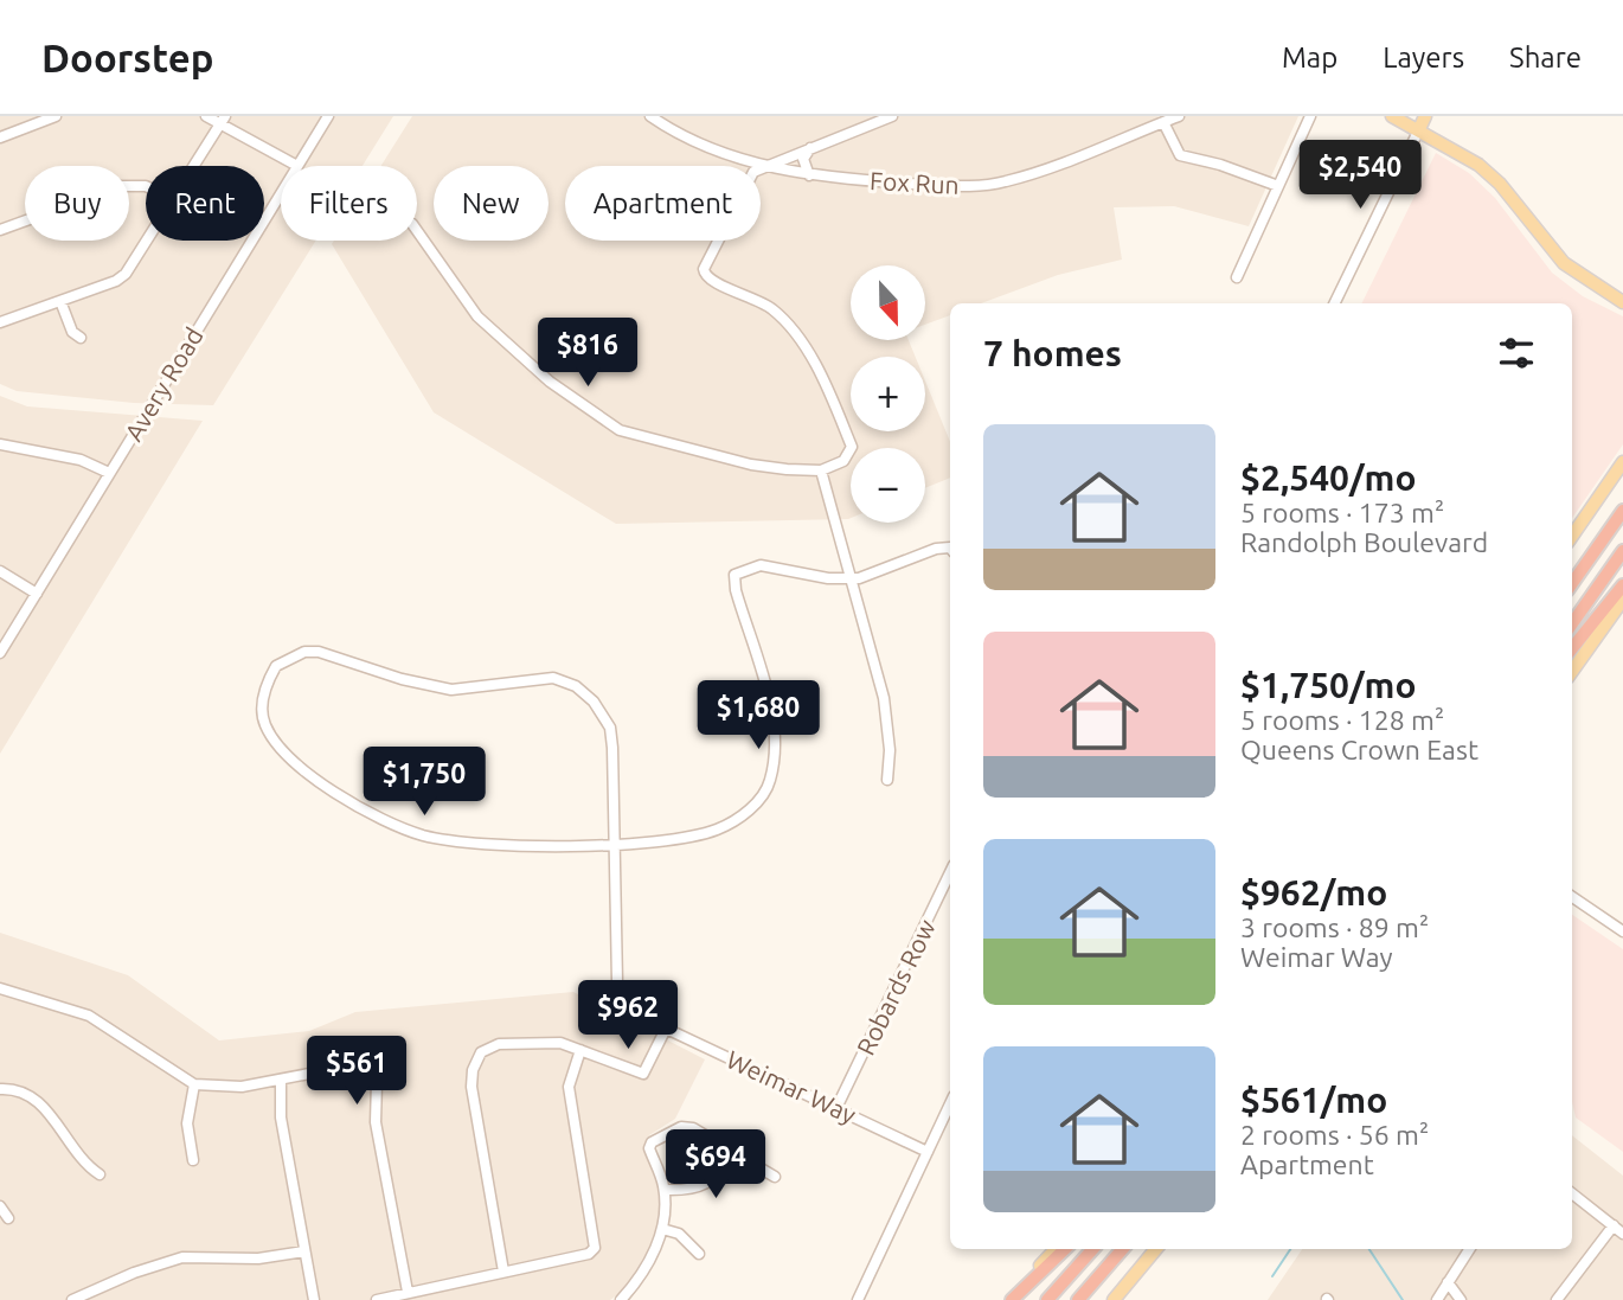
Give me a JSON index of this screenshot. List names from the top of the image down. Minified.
{"streets":{"street":["Fox Run","Avery Road","Robards Row","Weimar Way"]},"crossings":[["Robards Row","Weimar Way"]],"north":"bottom","page":{"header":"Doorstep","nav":["Map","Layers","Share"],"price":["$2,540","$816","$1,680","$1,750","$962","$561","$694"],"chip":["Buy","Rent","Filters","New","Apartment"],"map_buttons":["+","−"],"heading":"7 homes","list":[{"name":"$2,540/mo","note":"5 rooms · 173 m² · Randolph Boulevard"},{"name":"$1,750/mo","note":"5 rooms · 128 m² · Queens Crown East"},{"name":"$962/mo","note":"3 rooms · 89 m² · Weimar Way"},{"name":"$561/mo","note":"2 rooms · 56 m² · Apartment"}]}}
